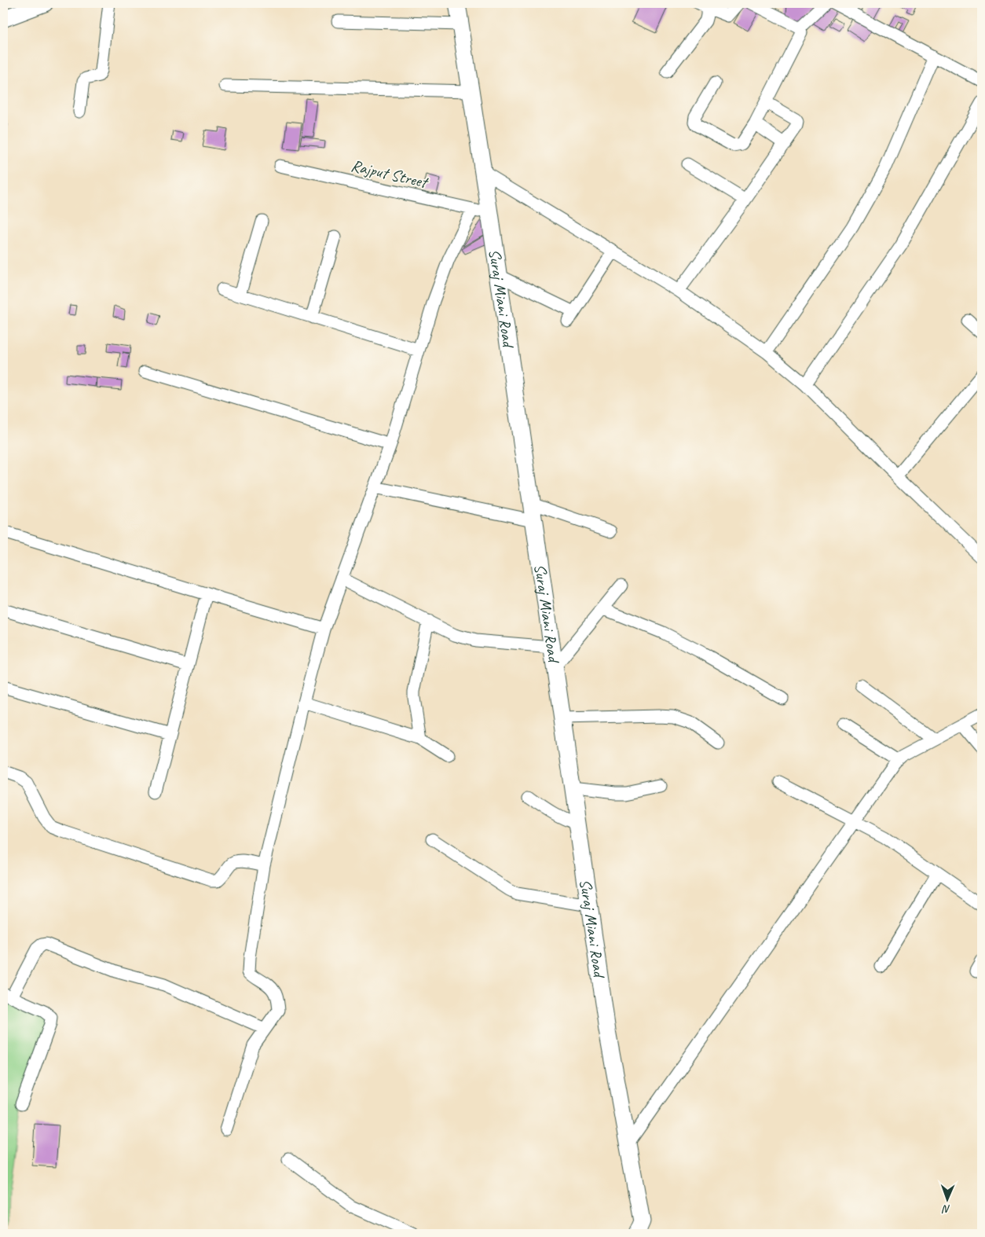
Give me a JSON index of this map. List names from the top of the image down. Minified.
{"streets":{"street":["Rajput Street","Suraj Miani Road"]},"crossings":[["Rajput Street","Suraj Miani Road"]],"north":"bottom"}
